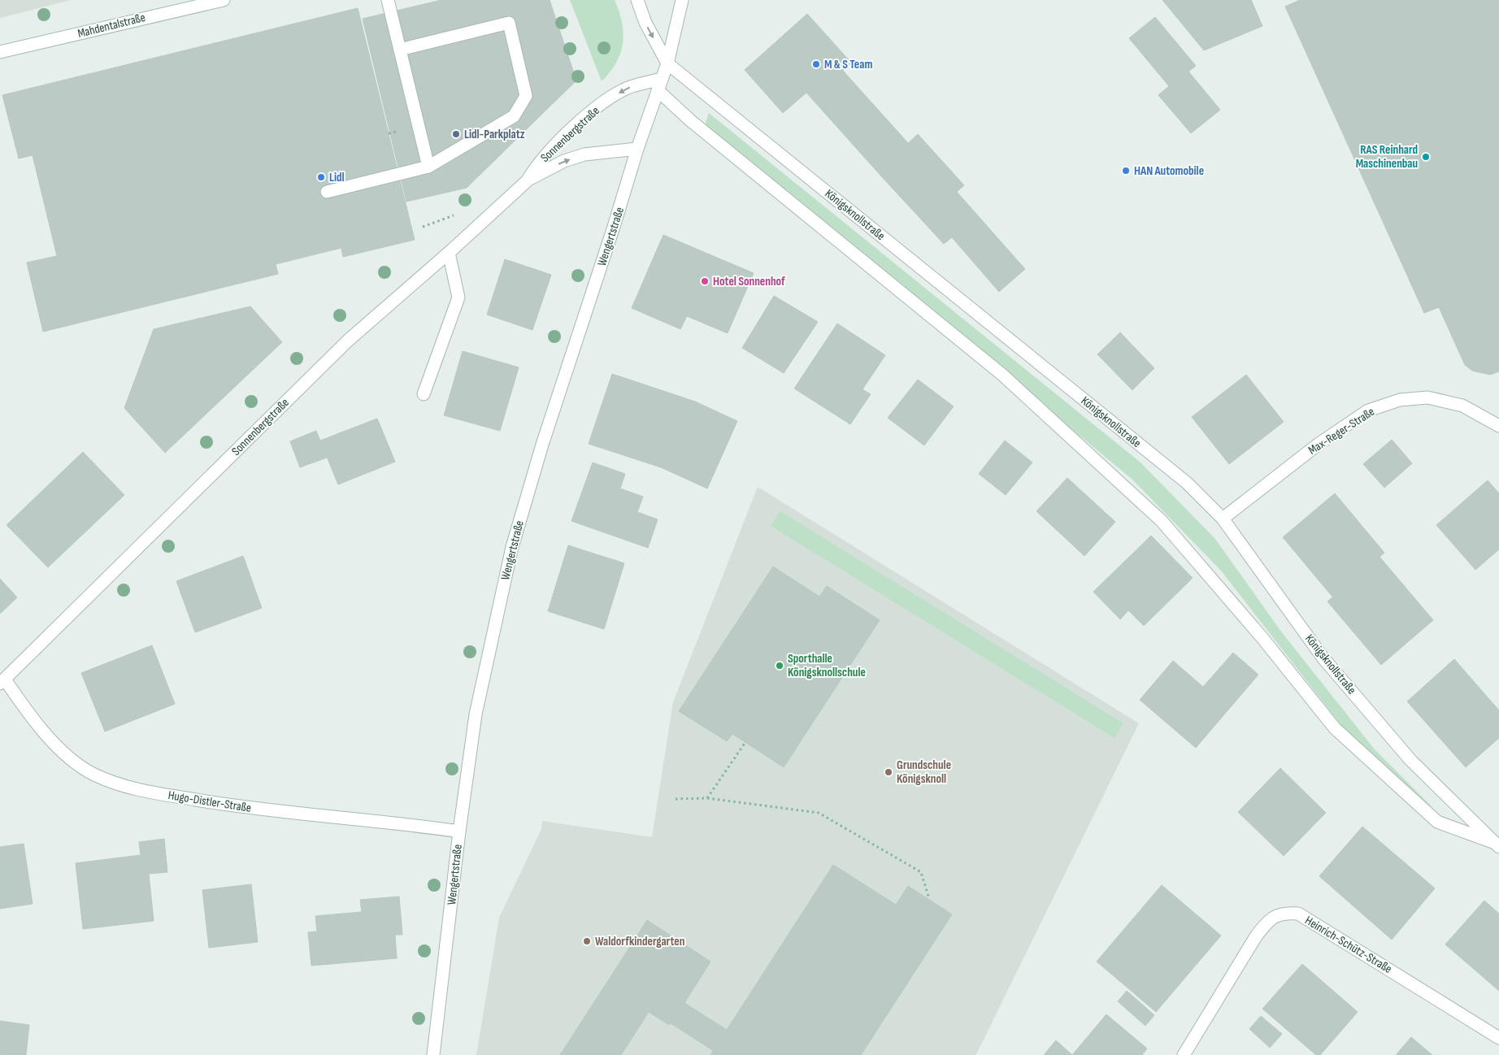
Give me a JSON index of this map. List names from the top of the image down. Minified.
{"streets":{"street":["Mahdentalstraße","Sonnenbergstraße","Königsknollstraße","Wengertstraße","Max-Reger-Straße","Hugo-Distler-Straße","Heinrich-Schütz-Straße"]},"crossings":[["Sonnenbergstraße","Wengertstraße"],["Sonnenbergstraße","Hugo-Distler-Straße"],["Königsknollstraße","Wengertstraße"],["Königsknollstraße","Max-Reger-Straße"],["Wengertstraße","Hugo-Distler-Straße"]],"places":["M & S Team","Lidl-Parkplatz","RAS Reinhard Maschinenbau","HAN Automobile","Lidl","Hotel Sonnenhof","Sporthalle Königsknollschule","Grundschule Königsknoll","Waldorfkindergarten"]}
